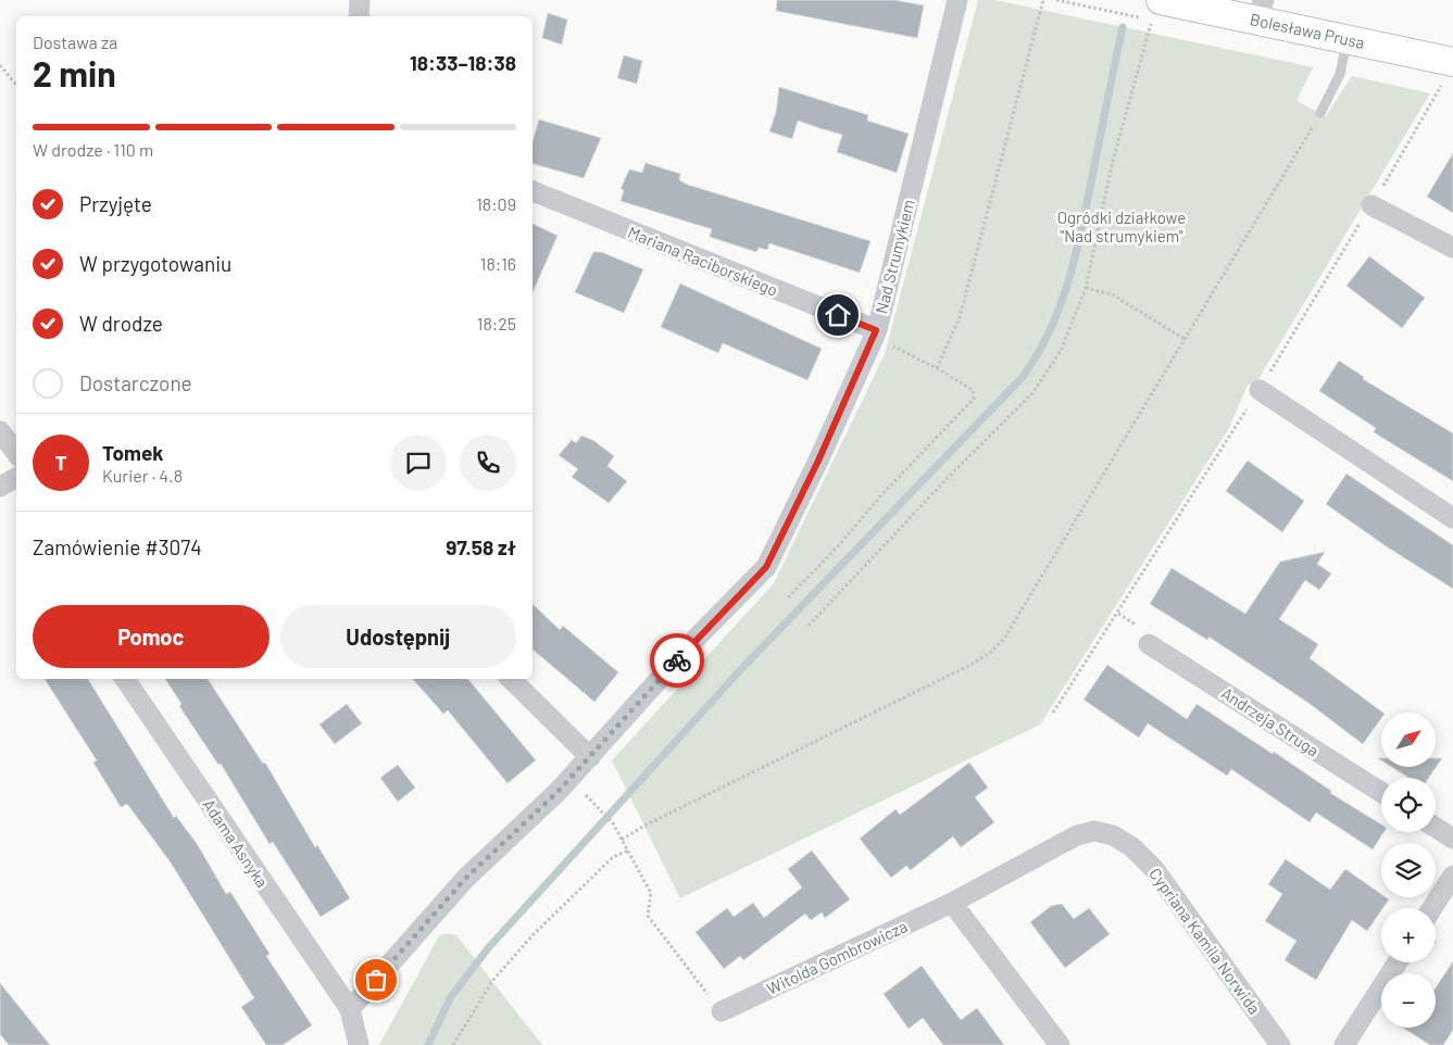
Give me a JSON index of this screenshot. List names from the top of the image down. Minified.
{"streets":{"street":["Bolesława Prusa","Nad Strumykiem","Mariana Raciborskiego","Andrzeja Struga","Adama Asnyka","Cypriana Kamila Norwida","Witolda Gombrowicza"]},"crossings":[["Nad Strumykiem","Mariana Raciborskiego"],["Nad Strumykiem","Adama Asnyka"],["Cypriana Kamila Norwida","Witolda Gombrowicza"]],"parks":["Ogródki działkowe \"Nad strumykiem\""],"north":"top right","page":{"heading":["2 min","Dostawa za","18:33–18:38"],"panel":["Tomek","Kurier · 4.8","Zamówienie #3074","97.58 zł"],"bar":"W drodze · 110 m","list":[["Przyjęte","18:09"],["W przygotowaniu","18:16"],["W drodze","18:25"],"Dostarczone"],"round":"T","buttons":["Pomoc","Udostępnij"],"map_buttons":["+","−"]}}
